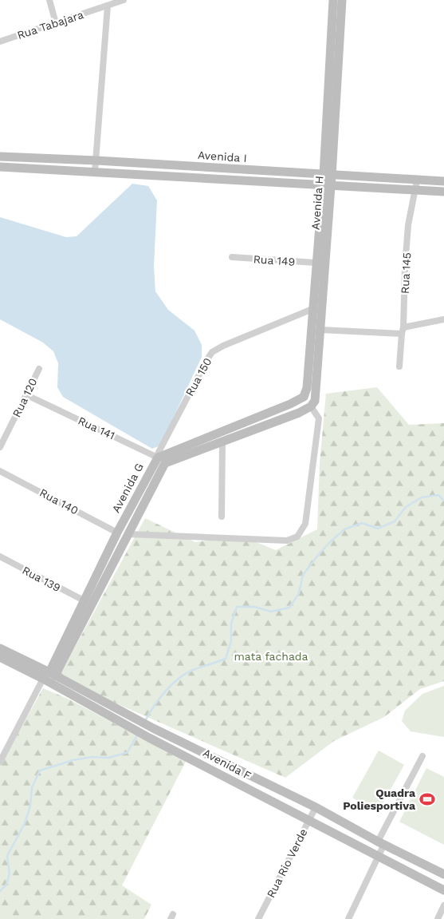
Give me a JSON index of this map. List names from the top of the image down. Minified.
{"streets":{"street":["Rua Tabajara","Avenida I","Avenida H","Rua 149","Rua 145","Rua 150","Rua 120","Rua 141","Avenida G","Rua 140","Rua 139","Avenida F","Rua Rio Verde"]},"crossings":[["Avenida I","Avenida H"],["Avenida I","Rua 145"],["Avenida H","Rua 149"],["Avenida H","Rua 150"],["Avenida H","Avenida G"],["Rua 150","Rua 141"],["Rua 150","Avenida G"],["Rua 120","Rua 141"],["Rua 141","Avenida G"],["Avenida G","Rua 140"],["Avenida G","Rua 139"],["Avenida G","Avenida F"],["Avenida F","Rua Rio Verde"]],"parks":["mata fachada"],"places":{"sports":["Quadra Poliesportiva"]}}
